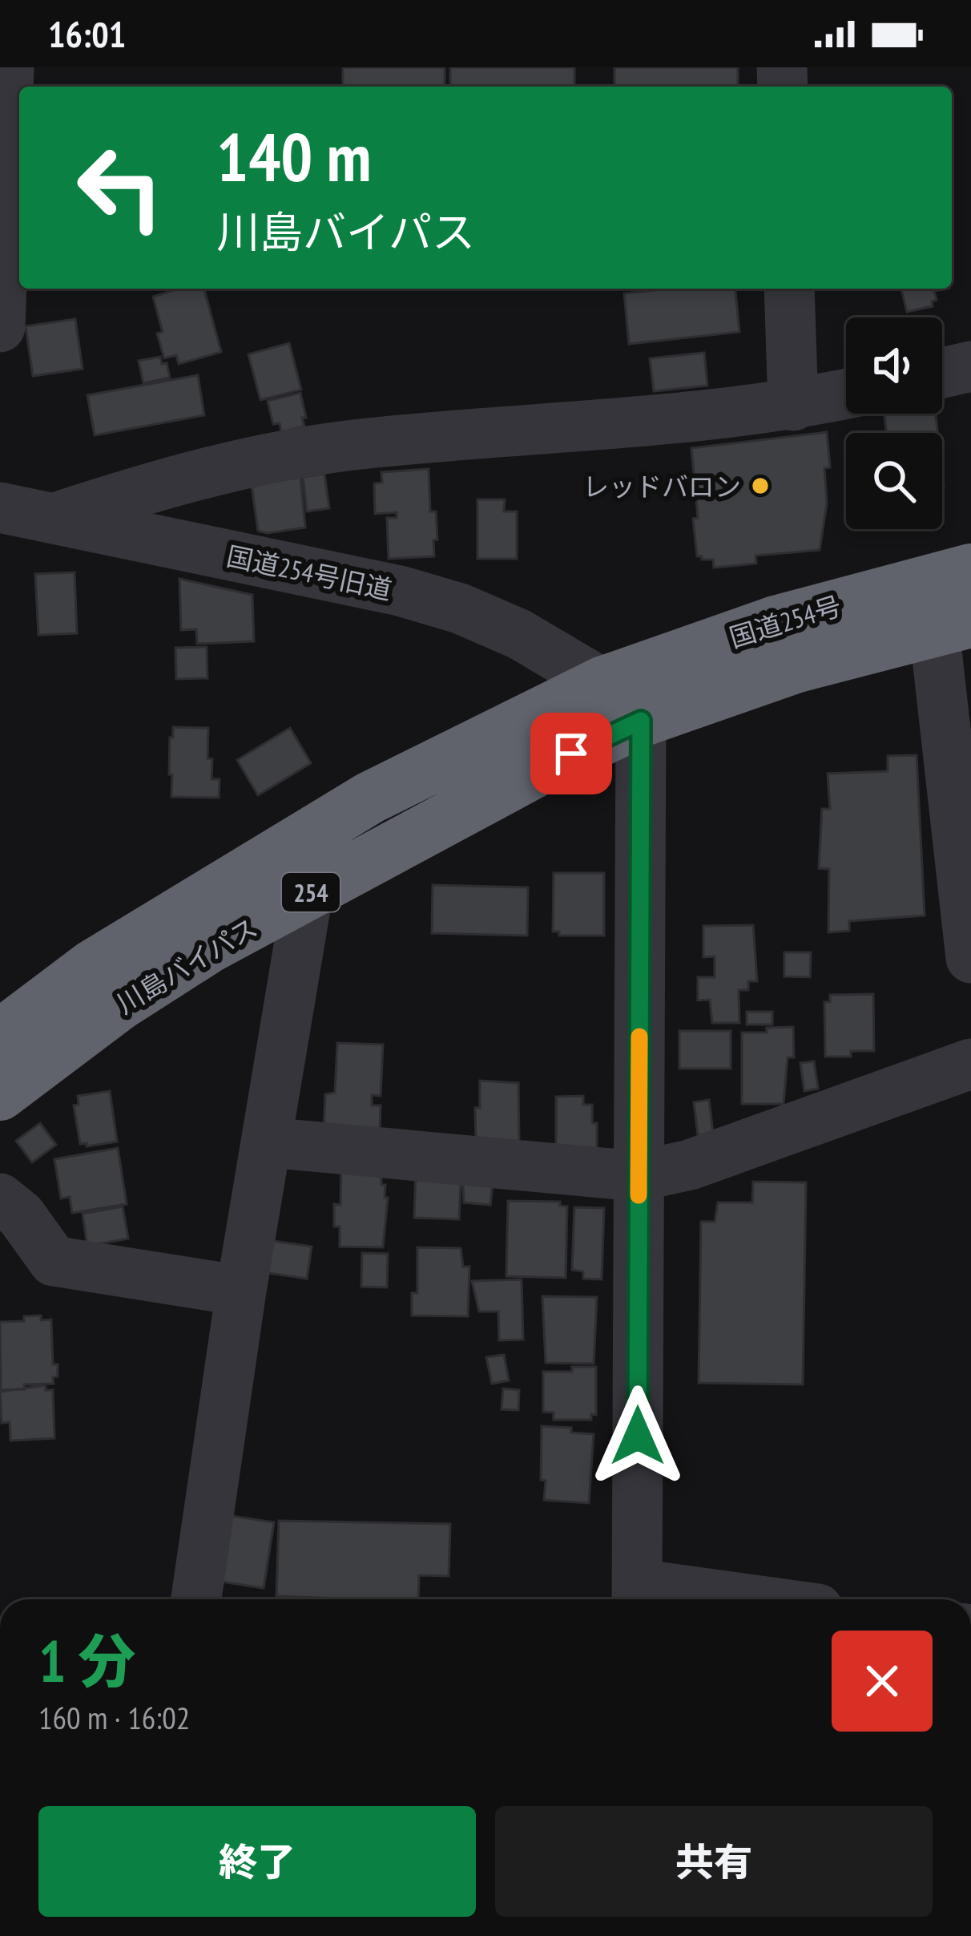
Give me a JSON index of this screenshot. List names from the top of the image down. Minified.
{"streets":{"highway":["国道254号","254","川島バイパス"],"street":["国道254号旧道"]},"crossings":[["国道254号旧道","国道254号"],["国道254号旧道","川島バイパス"],["国道254号","川島バイパス"]],"places":["レッドバロン"],"page":{"status":"16:01","turn":["140 m","川島バイパス"],"heading":["1 分","160 m · 16:02"],"buttons":["終了","共有"]}}
